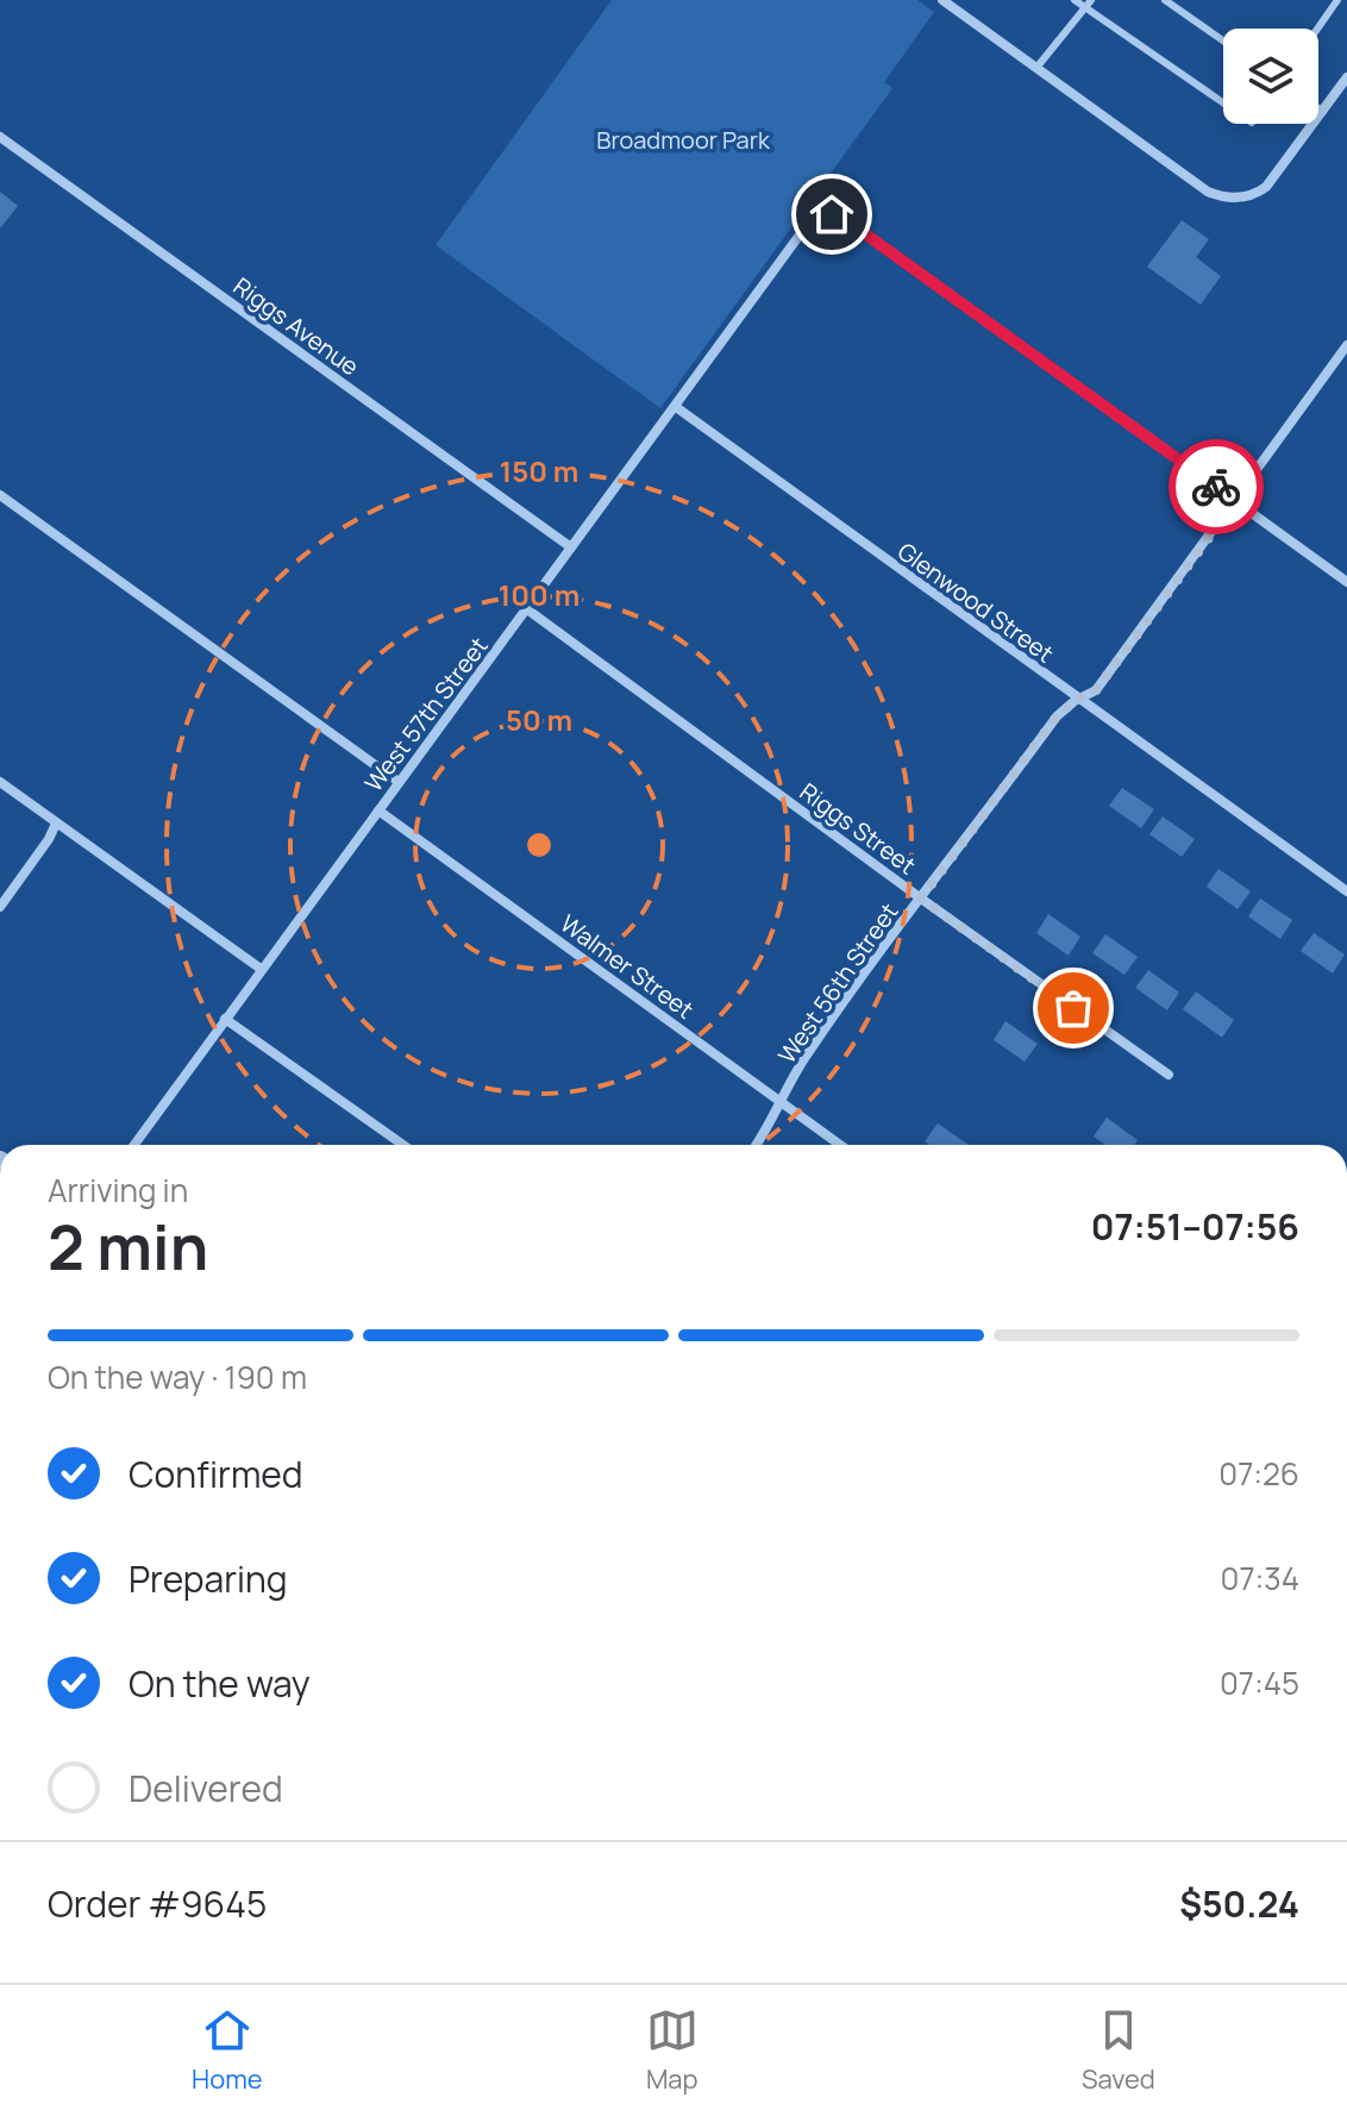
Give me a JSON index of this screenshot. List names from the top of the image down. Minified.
{"streets":{"street":["Riggs Avenue","Glenwood Street","West 57th Street","Riggs Street","Walmer Street","West 56th Street"]},"crossings":[["Riggs Avenue","West 57th Street"],["Glenwood Street","West 57th Street"],["Glenwood Street","West 56th Street"],["West 57th Street","Riggs Street"],["West 57th Street","Walmer Street"],["West 57th Street","West 56th Street"],["Riggs Street","West 56th Street"],["Walmer Street","West 56th Street"]],"parks":["Broadmoor Park"],"page":{"heading":["2 min","Arriving in","07:51–07:56"],"panel":["Order #9645","$50.24"],"bar":"On the way · 190 m","list":[["Confirmed","07:26"],["Preparing","07:34"],["On the way","07:45"],"Delivered"],"tabs":["Home","Map","Saved"]},"rings":["150 m","100 m","50 m"]}
